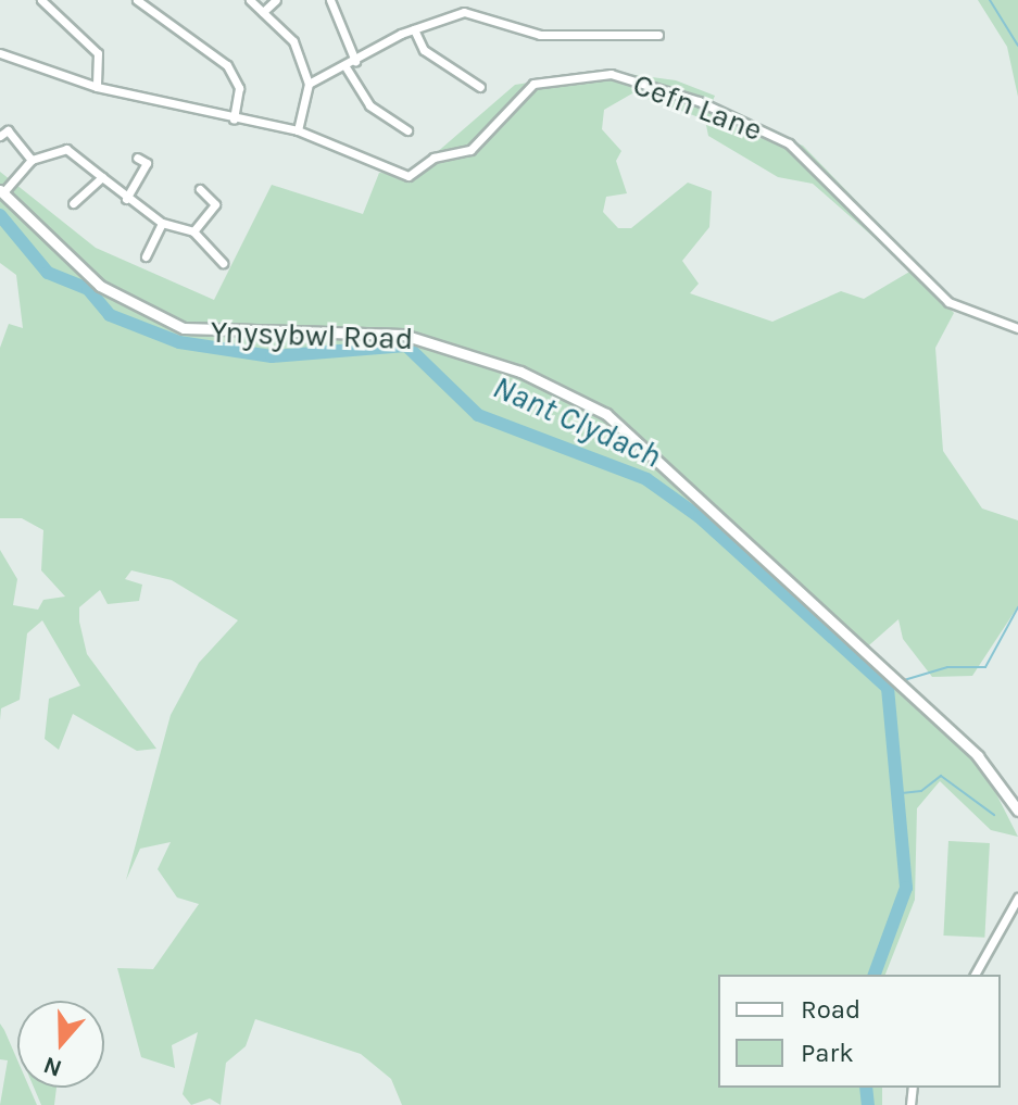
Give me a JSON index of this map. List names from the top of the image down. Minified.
{"streets":{"main road":["Ynysybwl Road"],"street":["Cefn Lane"]},"water":["Nant Clydach"],"legend":["Road","Park"],"north":"bottom"}
